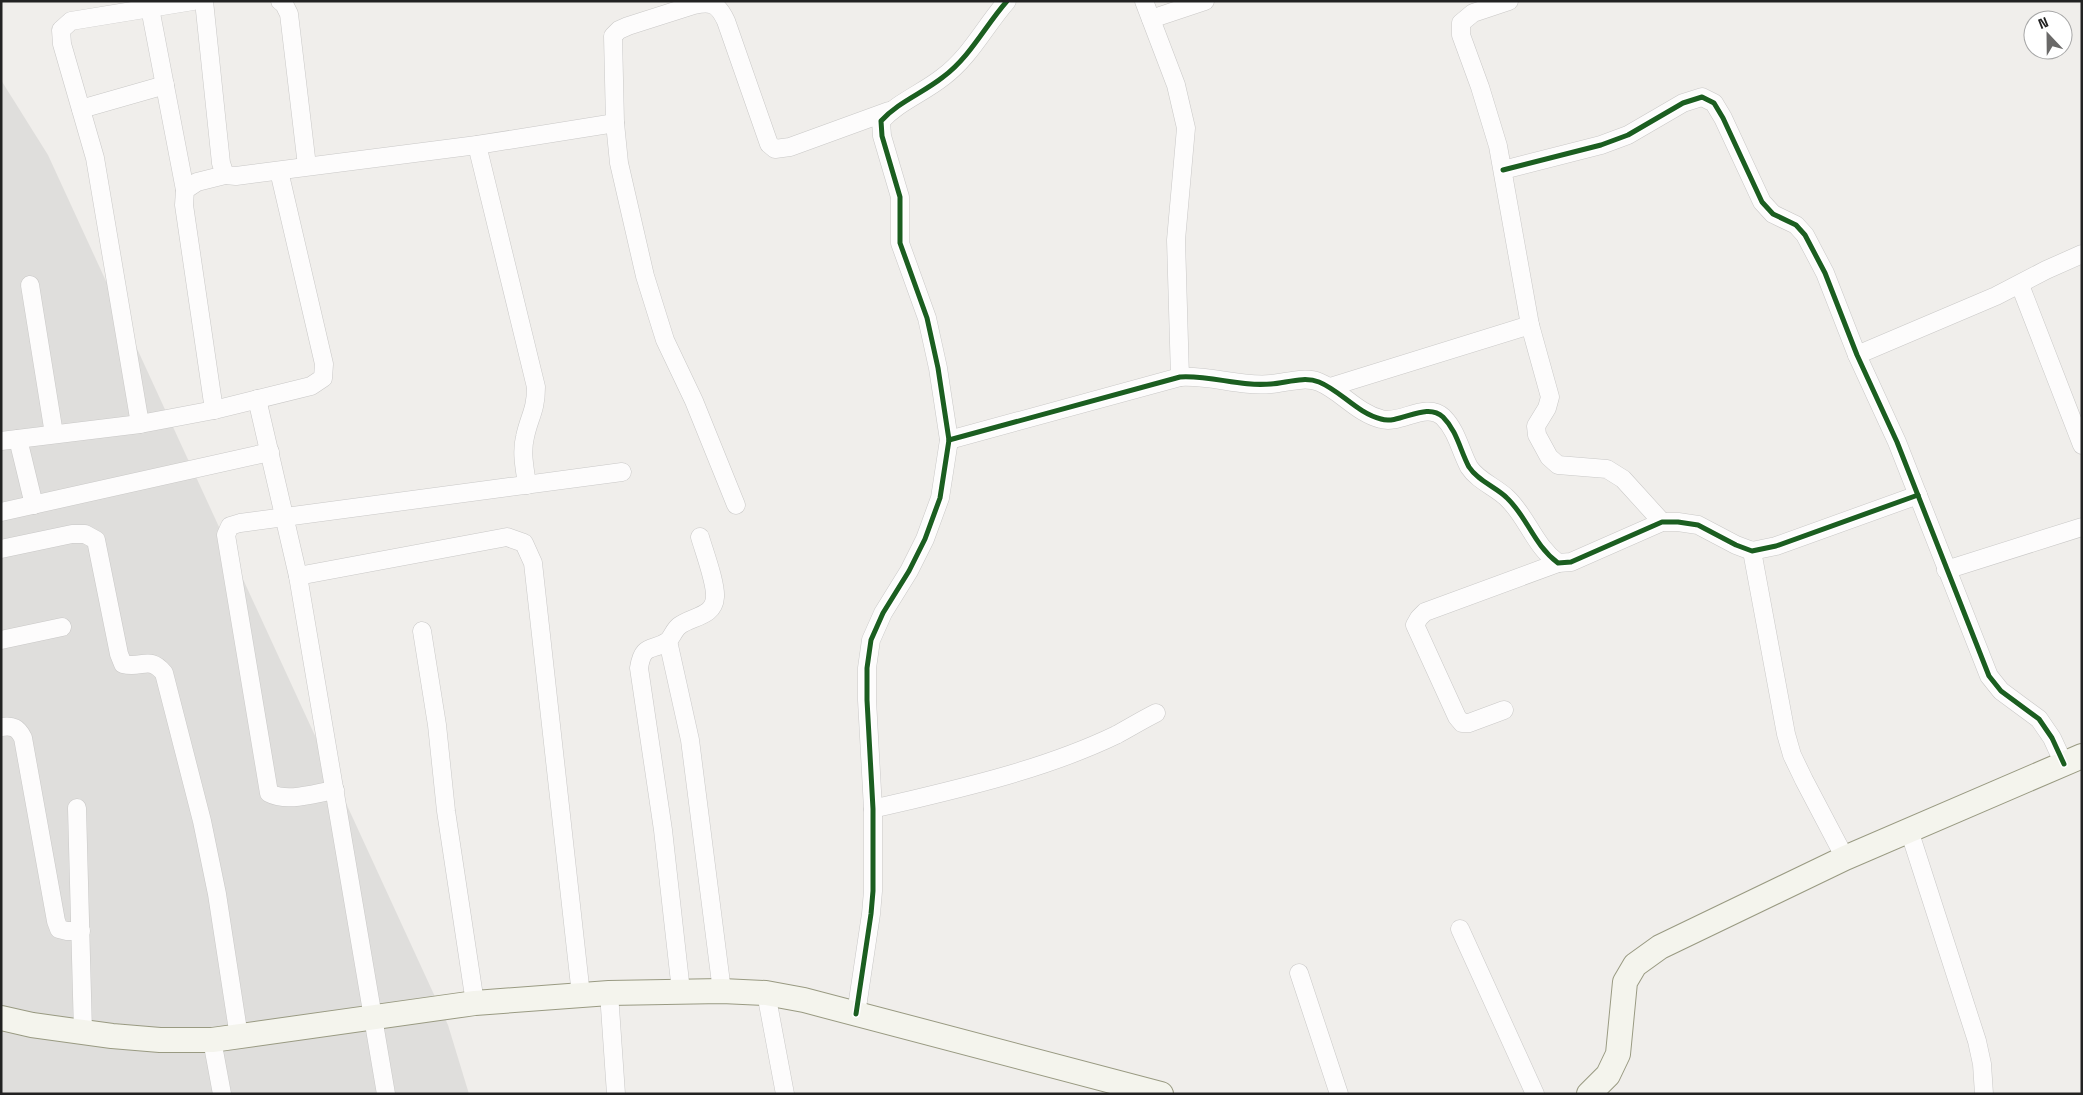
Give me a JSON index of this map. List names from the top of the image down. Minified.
{"north":"top"}
